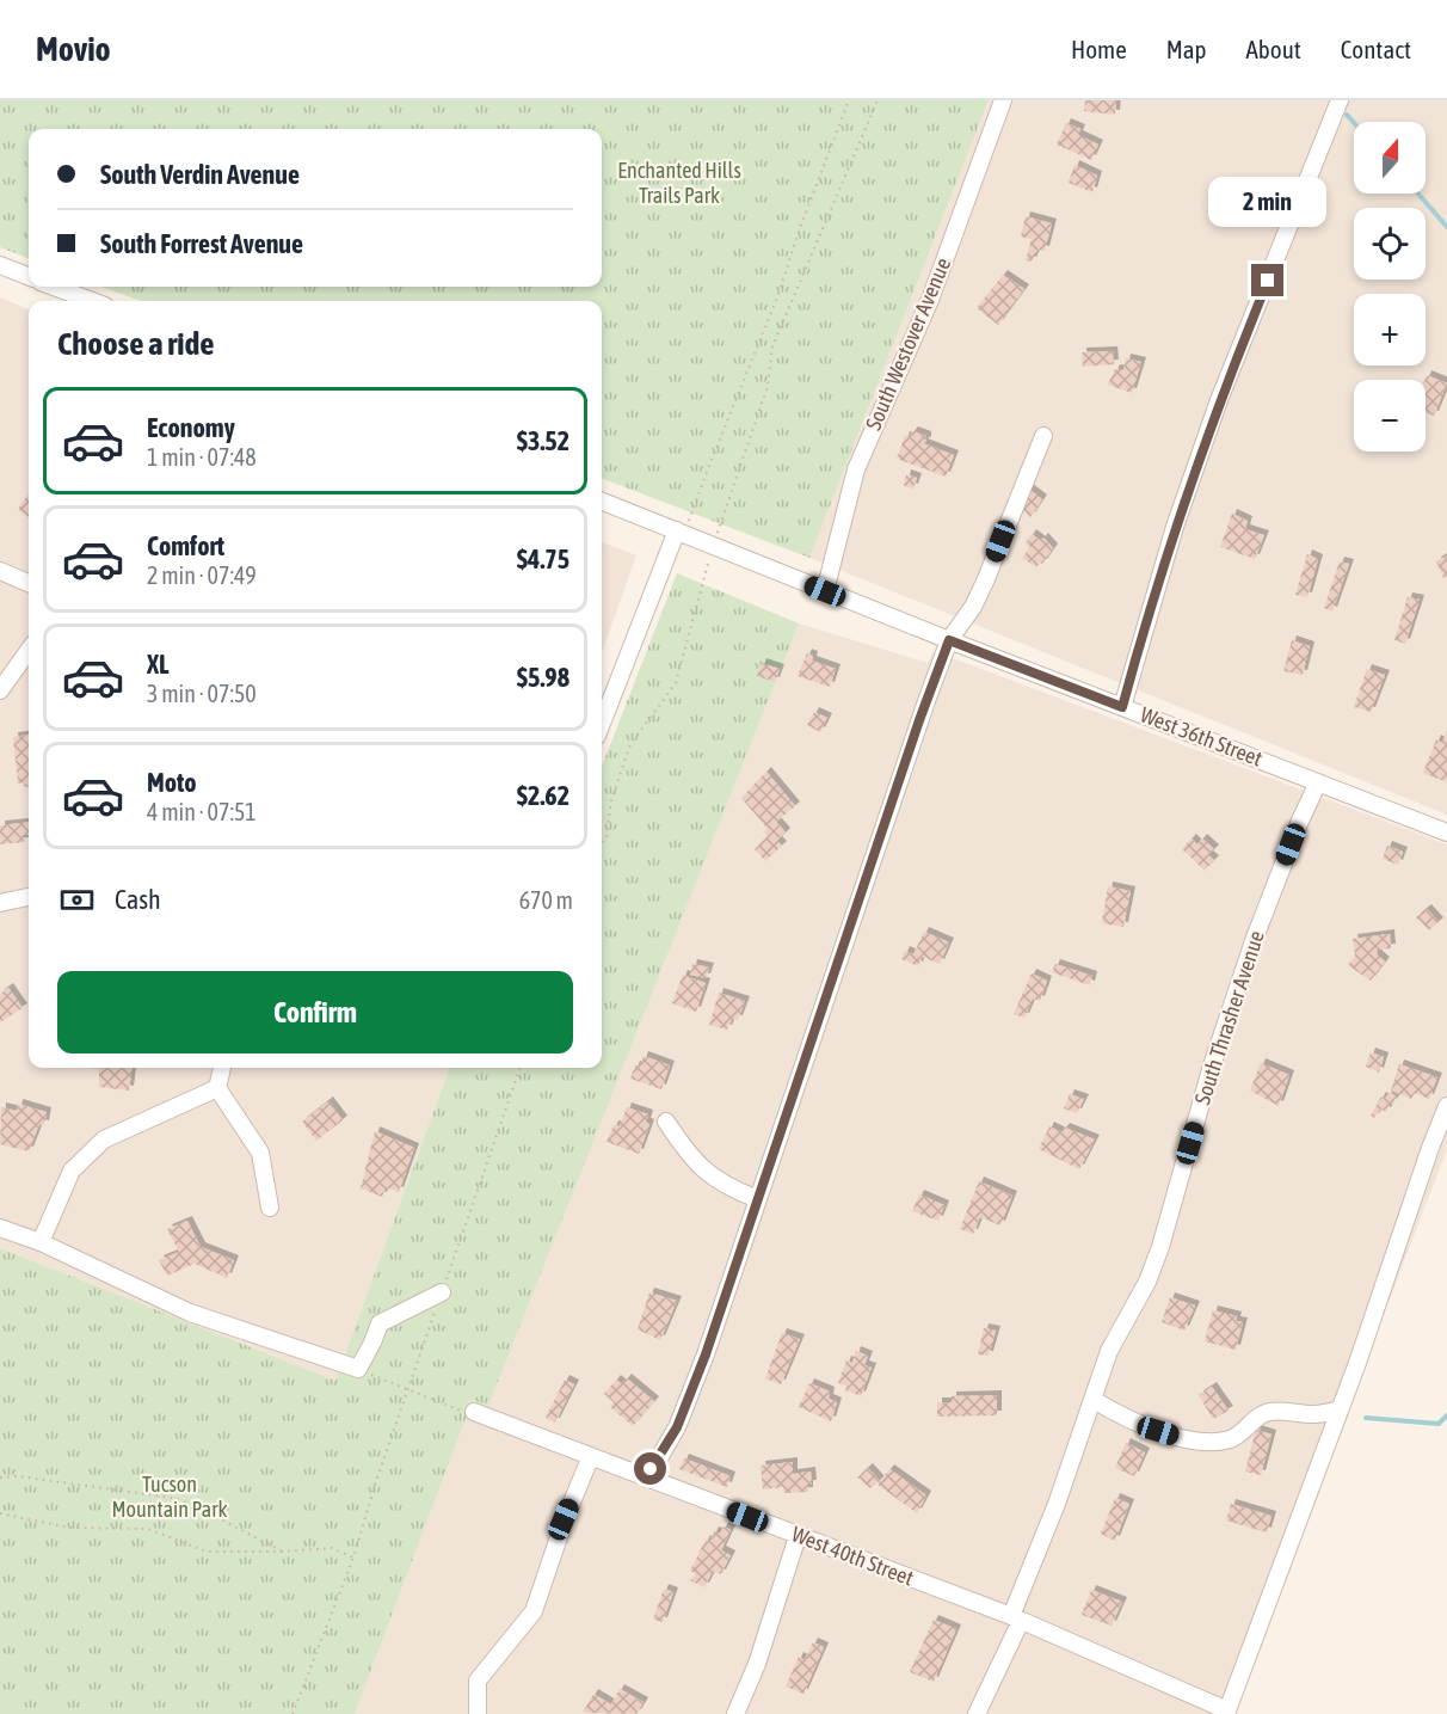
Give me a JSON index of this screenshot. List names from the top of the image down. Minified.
{"streets":{"street":["South Westover Avenue","West 36th Street","South Thrasher Avenue","West 40th Street"]},"crossings":[["South Westover Avenue","West 36th Street"],["West 36th Street","South Thrasher Avenue"],["South Thrasher Avenue","West 40th Street"]],"parks":["Enchanted Hills Trails Park","Tucson Mountain Park"],"north":"top","page":{"header":"Movio","nav":["Home","Map","About","Contact"],"map_buttons":["+","−"],"banner":["South Verdin Avenue","South Forrest Avenue"],"bubble":"2 min","heading":"Choose a ride","list":[{"name":"Economy","note":"1 min · 07:48","value":"$3.52"},{"name":"Comfort","note":"2 min · 07:49","value":"$4.75"},{"name":"XL","note":"3 min · 07:50","value":"$5.98"},{"name":"Moto","note":"4 min · 07:51","value":"$2.62"}],"pay":["Cash","670 m"],"buttons":"Confirm"}}
